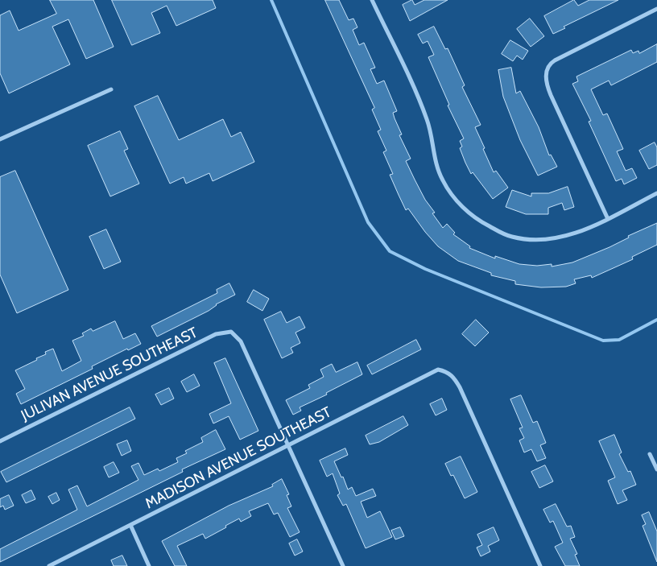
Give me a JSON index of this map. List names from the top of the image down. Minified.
{"streets":{"street":["JULIVAN AVENUE SOUTHEAST","MADISON AVENUE SOUTHEAST"]},"crossings":[["JULIVAN AVENUE SOUTHEAST","MADISON AVENUE SOUTHEAST"]]}
